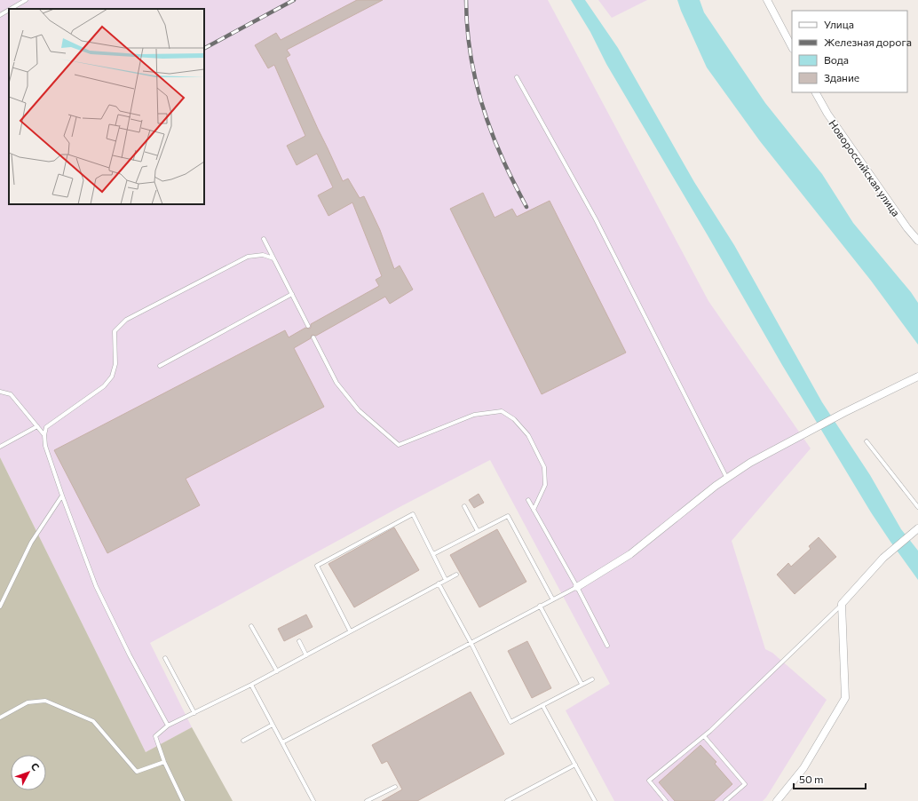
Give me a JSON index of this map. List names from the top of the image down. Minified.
{"streets":{"street":["Новороссийская улица"]},"legend":["Улица","Железная дорога","Вода","Здание"],"scale_bar":"50 m","north":"top right"}
